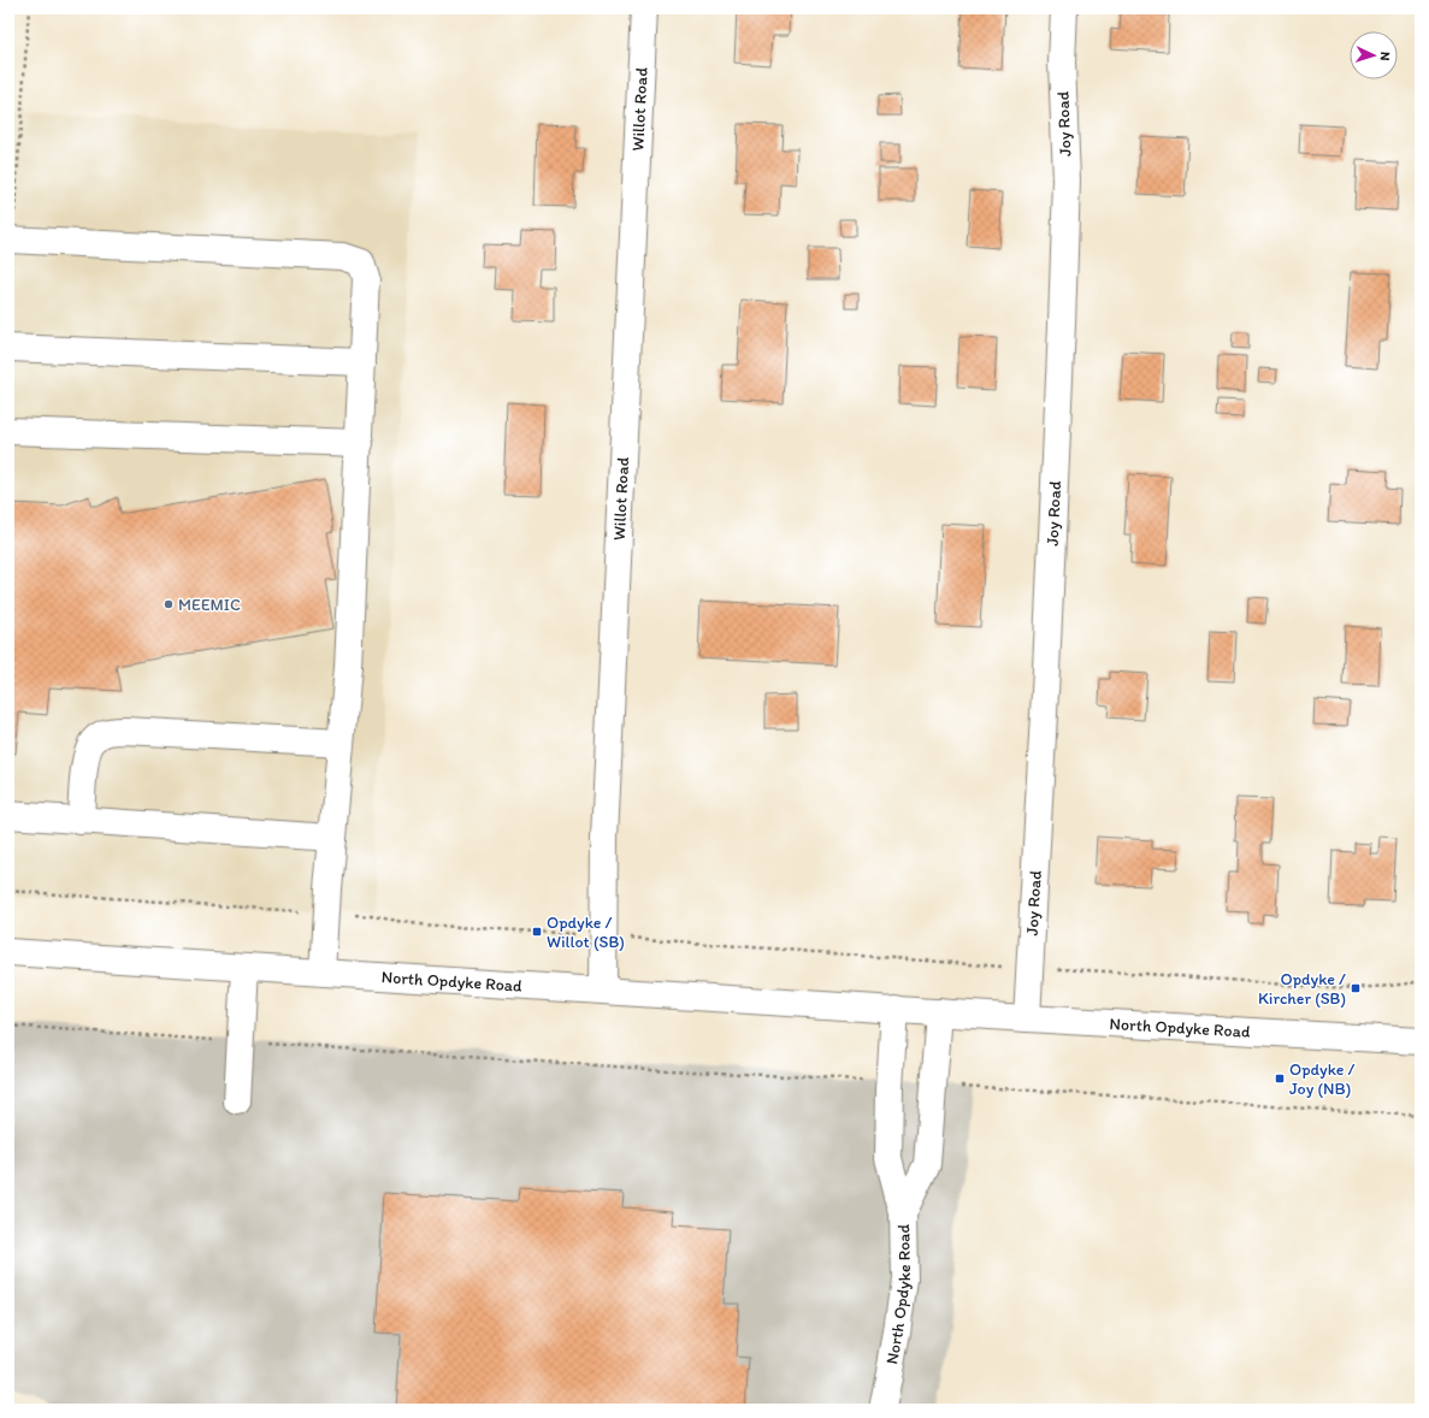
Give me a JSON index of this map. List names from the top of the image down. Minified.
{"streets":{"street":["Willot Road","Joy Road","North Opdyke Road"]},"crossings":[["Willot Road","North Opdyke Road"],["Joy Road","North Opdyke Road"]],"places":{"other":["MEEMIC"],"transit":["Opdyke / Willot (SB)","Opdyke / Kircher (SB)","Opdyke / Joy (NB)"]},"north":"right"}
